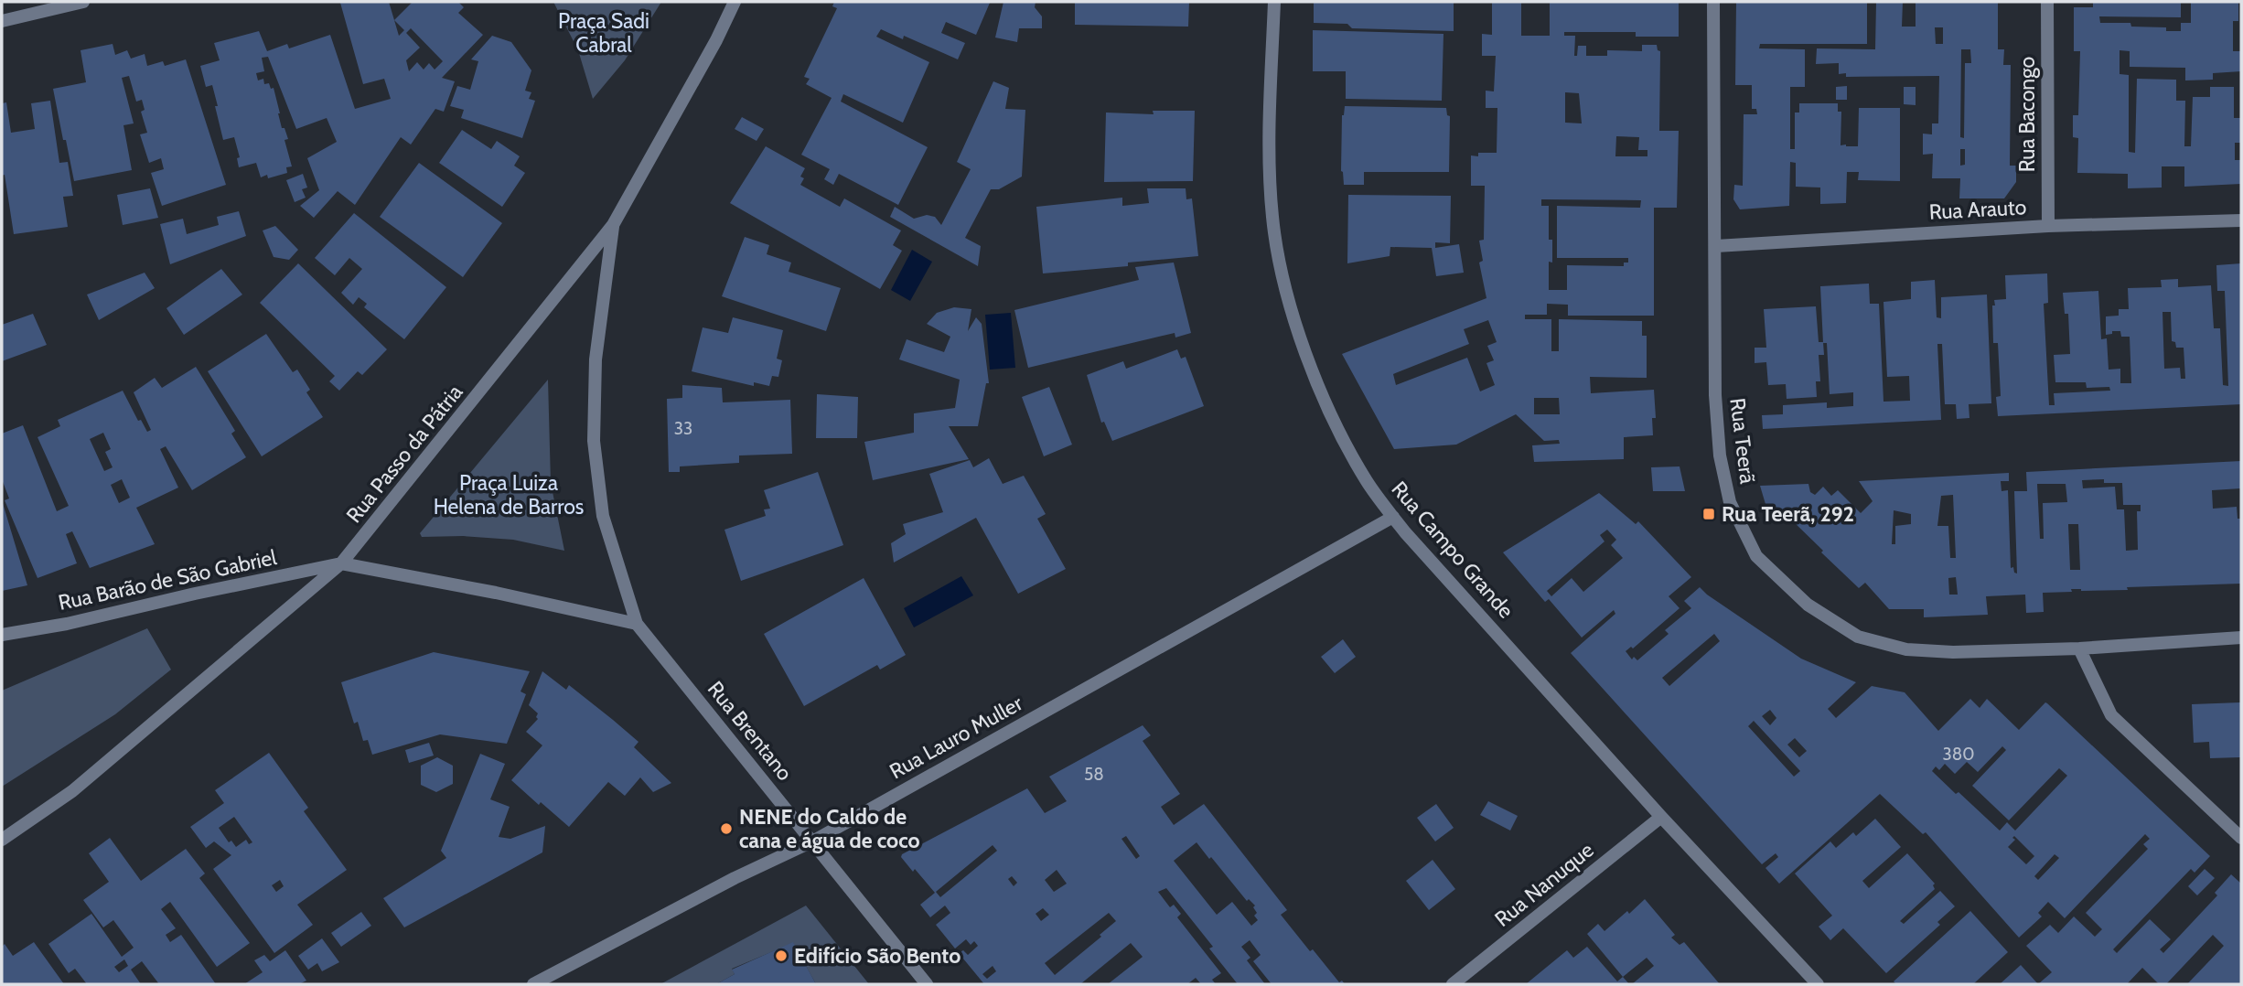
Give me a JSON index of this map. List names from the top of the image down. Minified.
{"streets":{"street":["Rua Bacongo","Rua Arauto","Rua Teerã","Rua Passo da Pátria","Rua Campo Grande","Rua Barão de São Gabriel","Rua Brentano","Rua Lauro Muller","Rua Nanuque"]},"crossings":[["Rua Bacongo","Rua Arauto"],["Rua Arauto","Rua Teerã"],["Rua Passo da Pátria","Rua Barão de São Gabriel"],["Rua Passo da Pátria","Rua Brentano"],["Rua Campo Grande","Rua Lauro Muller"],["Rua Campo Grande","Rua Nanuque"],["Rua Brentano","Rua Lauro Muller"]],"parks":["Praça Sadi Cabral","Praça Luiza Helena de Barros"],"places":{"transit":["Rua Teerã, 292"],"other":["NENE do Caldo de cana e água de coco","Edifício São Bento"]},"house_numbers":["33","380","58"]}
